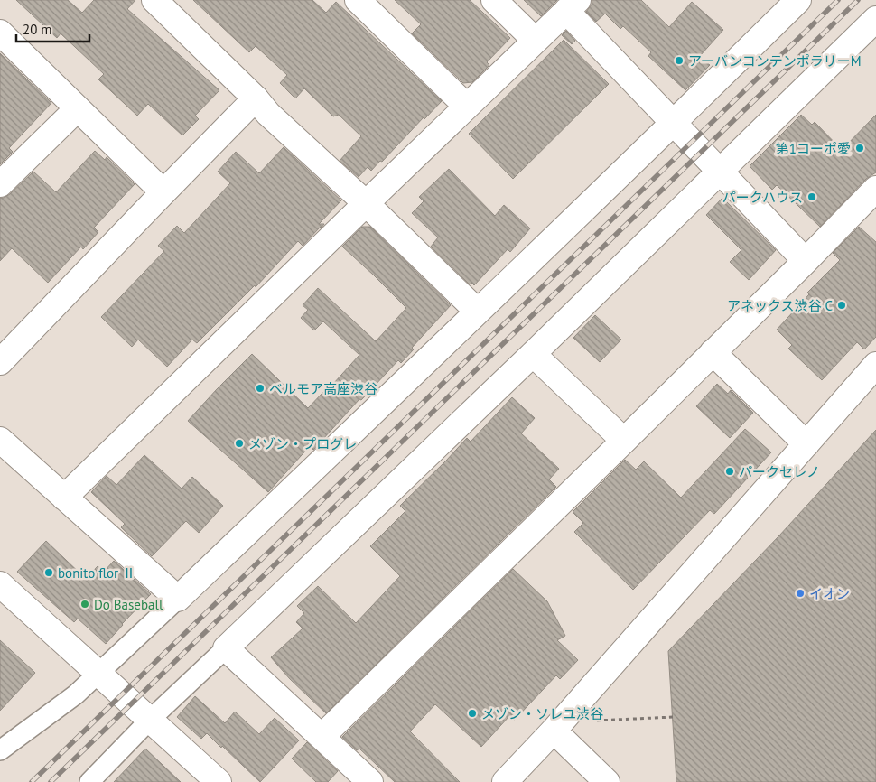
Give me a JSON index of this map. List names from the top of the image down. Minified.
{"places":["アーバンコンテンポラリーM","第1コーポ愛","パークハウス","アネックス渋谷 C","ベルモア高座渋谷","メゾン・プログレ","パークセレノ","bonito flor Ⅱ","イオン","Do Baseball","メゾン・ソレユ渋谷"],"scale_bar":"20 m"}
